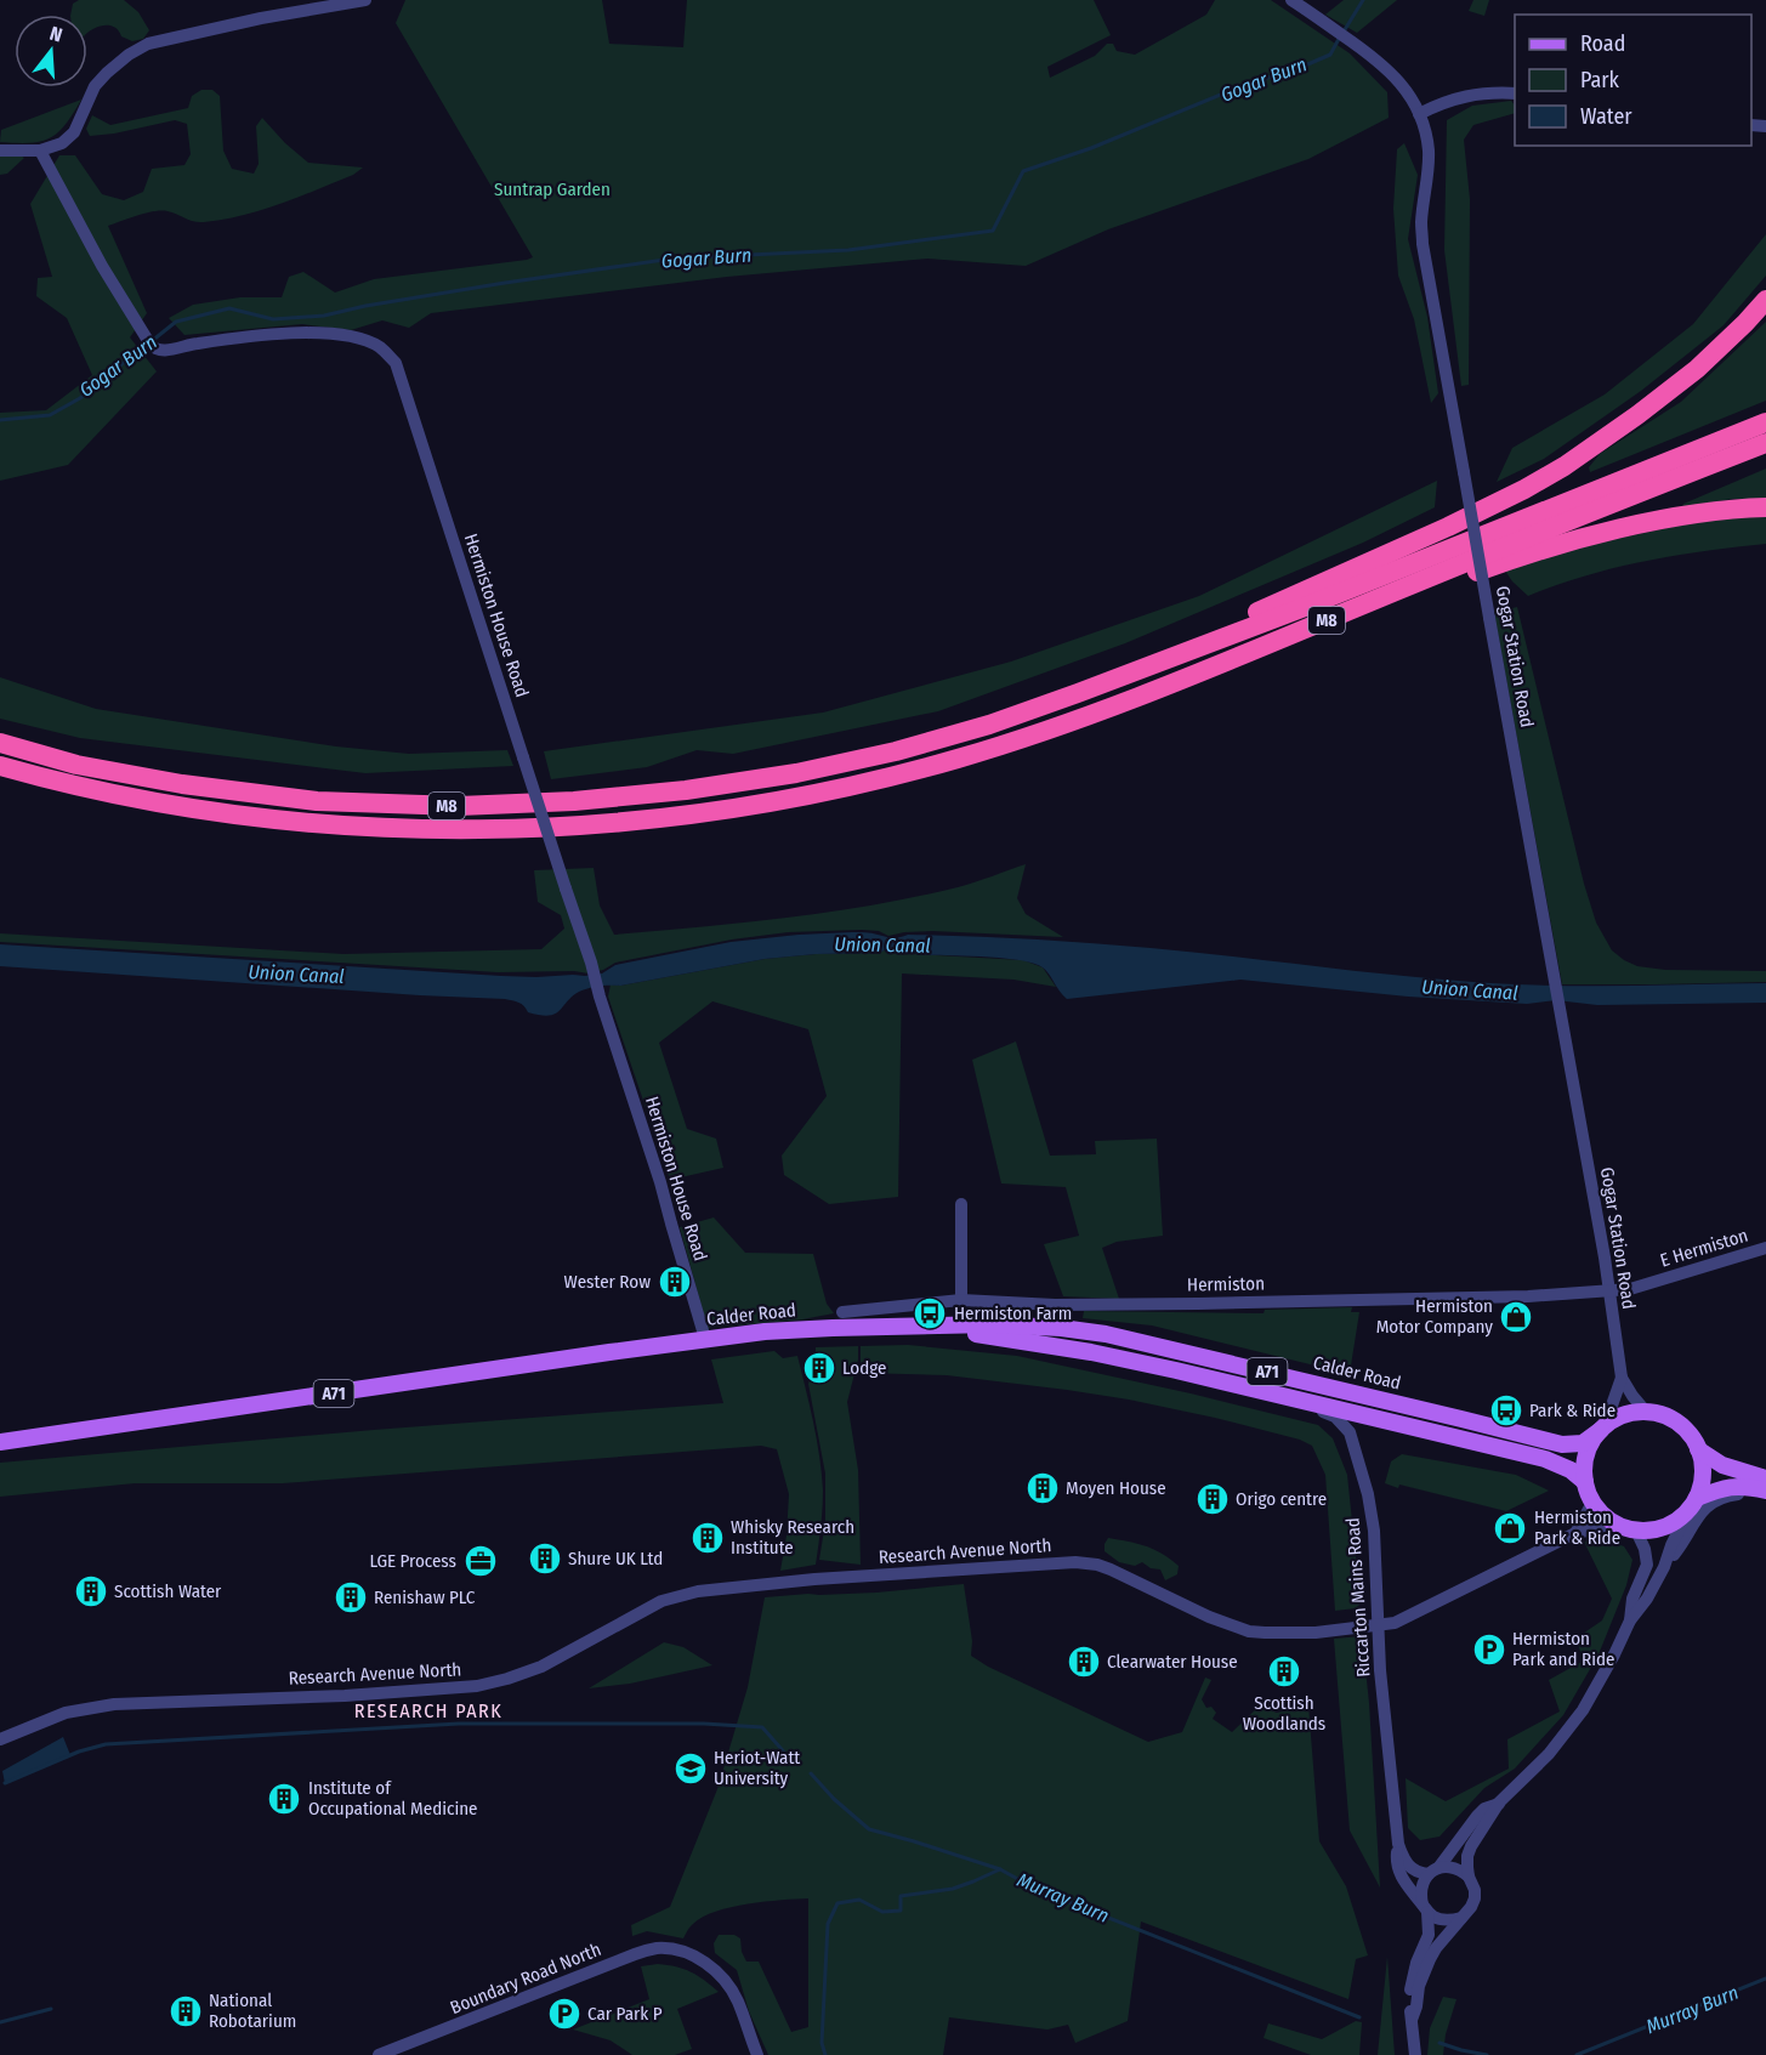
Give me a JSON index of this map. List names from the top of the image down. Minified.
{"streets":{"highway":["M8"],"main road":["Calder Road","A71"],"street":["Hermiston House Road","Gogar Station Road","E Hermiston","Hermiston","Research Avenue North","Riccarton Mains Road","Boundary Road North"]},"crossings":[["Hermiston House Road","Calder Road"],["Gogar Station Road","E Hermiston"],["Gogar Station Road","Hermiston"],["Gogar Station Road","Calder Road"],["Gogar Station Road","Research Avenue North"],["E Hermiston","Hermiston"],["Calder Road","Research Avenue North"],["Calder Road","Riccarton Mains Road"],["Research Avenue North","Riccarton Mains Road"]],"districts":["RESEARCH PARK"],"water":["Gogar Burn","Union Canal","Murray Burn"],"parks":["Suntrap Garden"],"places":{"building":["Wester Row","Lodge","Moyen House","Origo centre","Whisky Research Institute","Shure UK Ltd","Scottish Water","Renishaw PLC","Clearwater House","Scottish Woodlands","Institute of Occupational Medicine","National Robotarium"],"bus stop":["Hermiston Farm","Park & Ride"],"shop":["Hermiston Motor Company","Hermiston Park & Ride"],"office":["LGE Process"],"parking":["Hermiston Park and Ride","Car Park P"],"school or university":["Heriot-Watt University"]},"legend":["Road","Park","Water"],"north":"top"}
